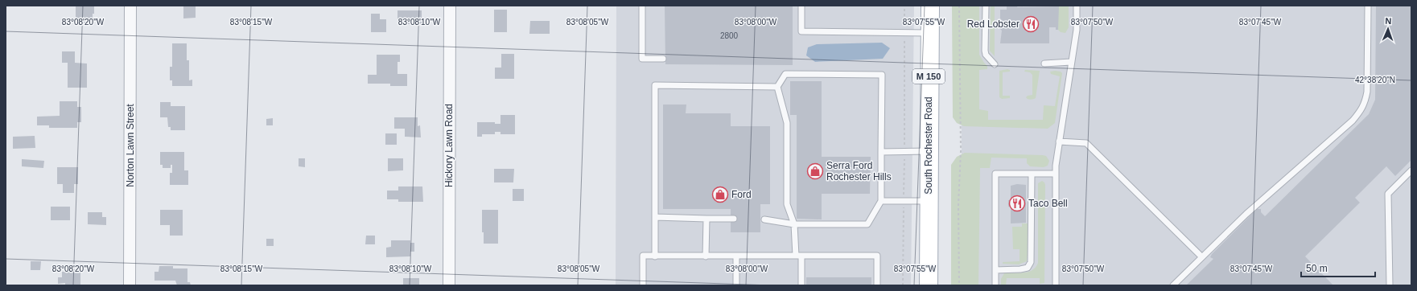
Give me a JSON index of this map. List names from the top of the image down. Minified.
{"streets":{"main road":["M 150","South Rochester Road"],"street":["Norton Lawn Street","Hickory Lawn Road"]},"places":{"restaurant":["Red Lobster","Taco Bell"],"shop":["Serra Ford Rochester Hills","Ford"]},"house_numbers":["2800"],"scale_bar":"50 m","north":"top","coordinates":["83°08'20\"W","83°08'15\"W","83°08'10\"W","83°08'05\"W","83°08'00\"W","83°07'55\"W","83°07'50\"W","83°07'45\"W","42°38'20\"N"]}
